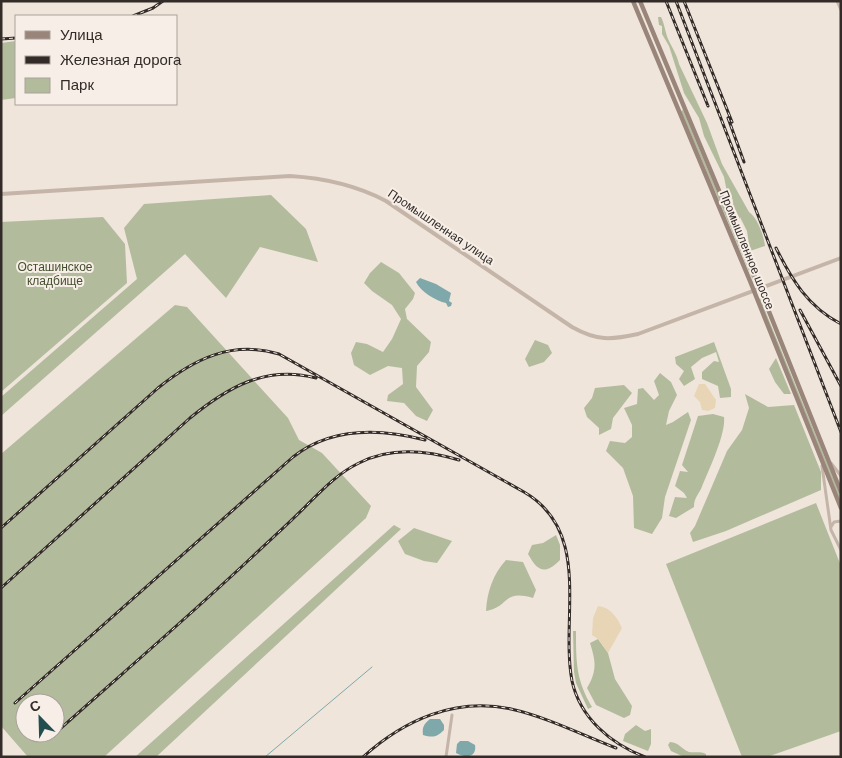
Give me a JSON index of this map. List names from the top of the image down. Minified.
{"streets":{"main road":["Промышленное шоссе"],"street":["Промышленная улица"]},"crossings":[["Промышленная улица","Промышленное шоссе"]],"parks":["Осташинское кладбище"],"legend":["Улица","Железная дорога","Парк"],"north":"top left"}
